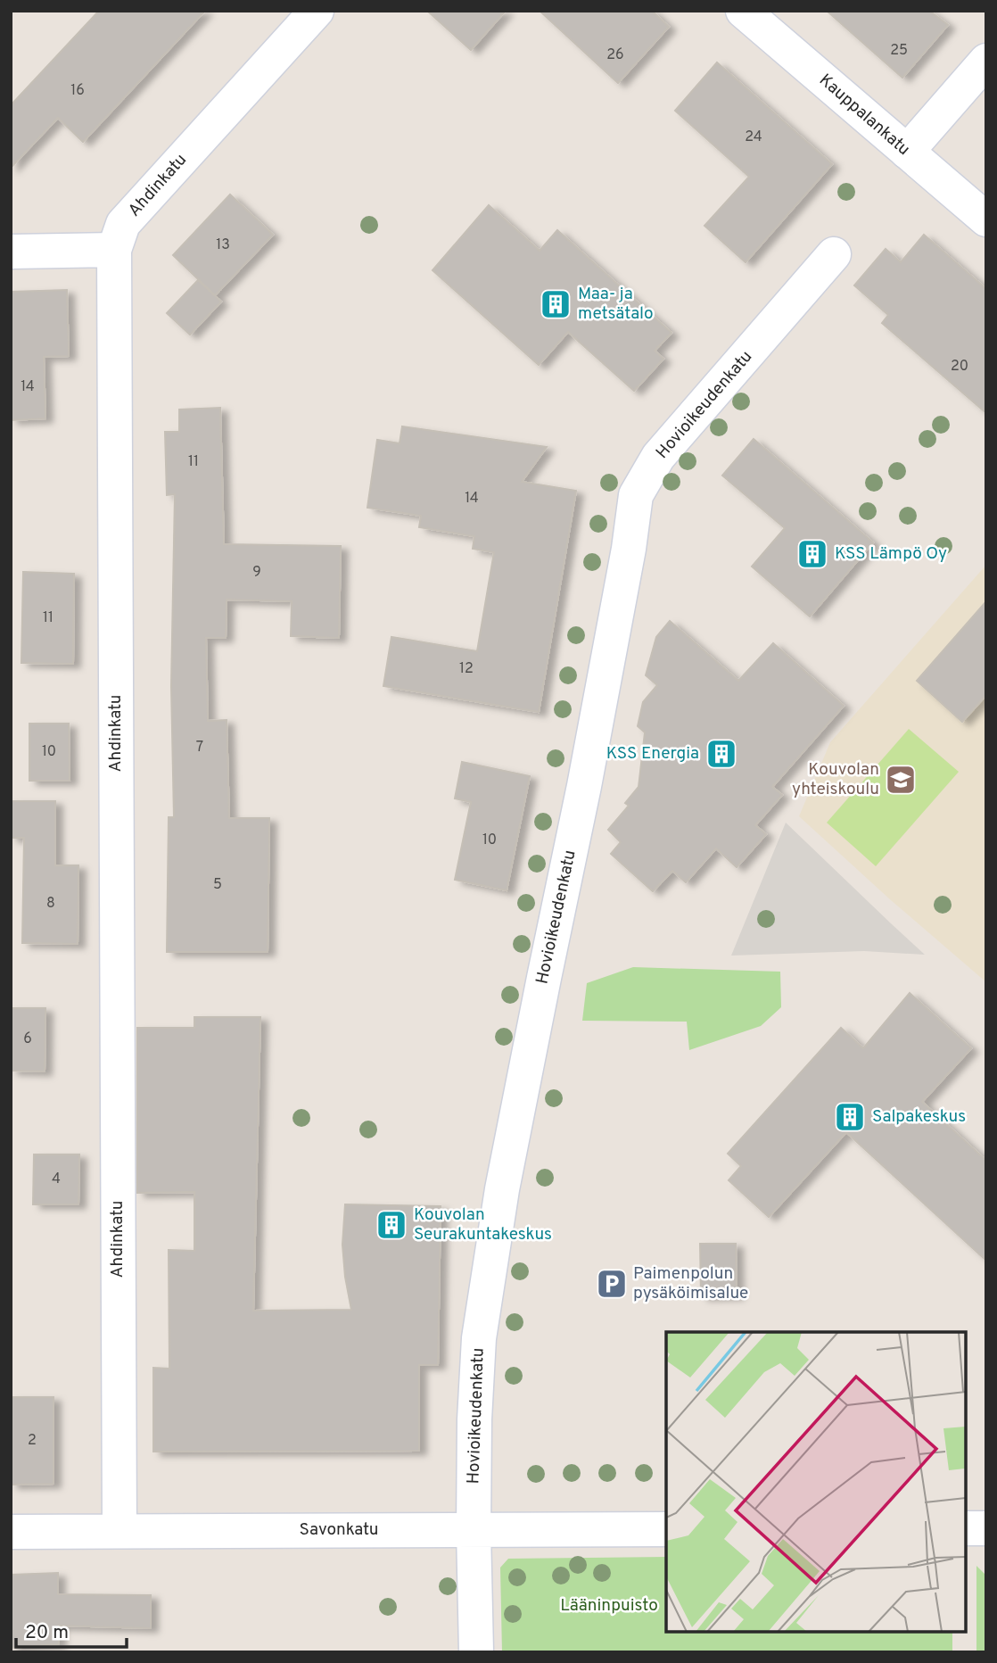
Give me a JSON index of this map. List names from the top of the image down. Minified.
{"streets":{"street":["Kauppalankatu","Ahdinkatu","Hovioikeudenkatu","Savonkatu"]},"crossings":[["Ahdinkatu","Savonkatu"],["Hovioikeudenkatu","Savonkatu"]],"parks":["Lääninpuisto"],"places":{"building":["Maa- ja metsätalo","KSS Lämpö Oy","KSS Energia","Salpakeskus","Kouvolan Seurakuntakeskus"],"school or university":["Kouvolan yhteiskoulu"],"parking":["Paimenpolun pysäköimisalue"]},"house_numbers":["25","26","16","24","13","20","14","11","14","9","11","12","7","10","10","5","8","6","4","2"],"scale_bar":"20 m"}
